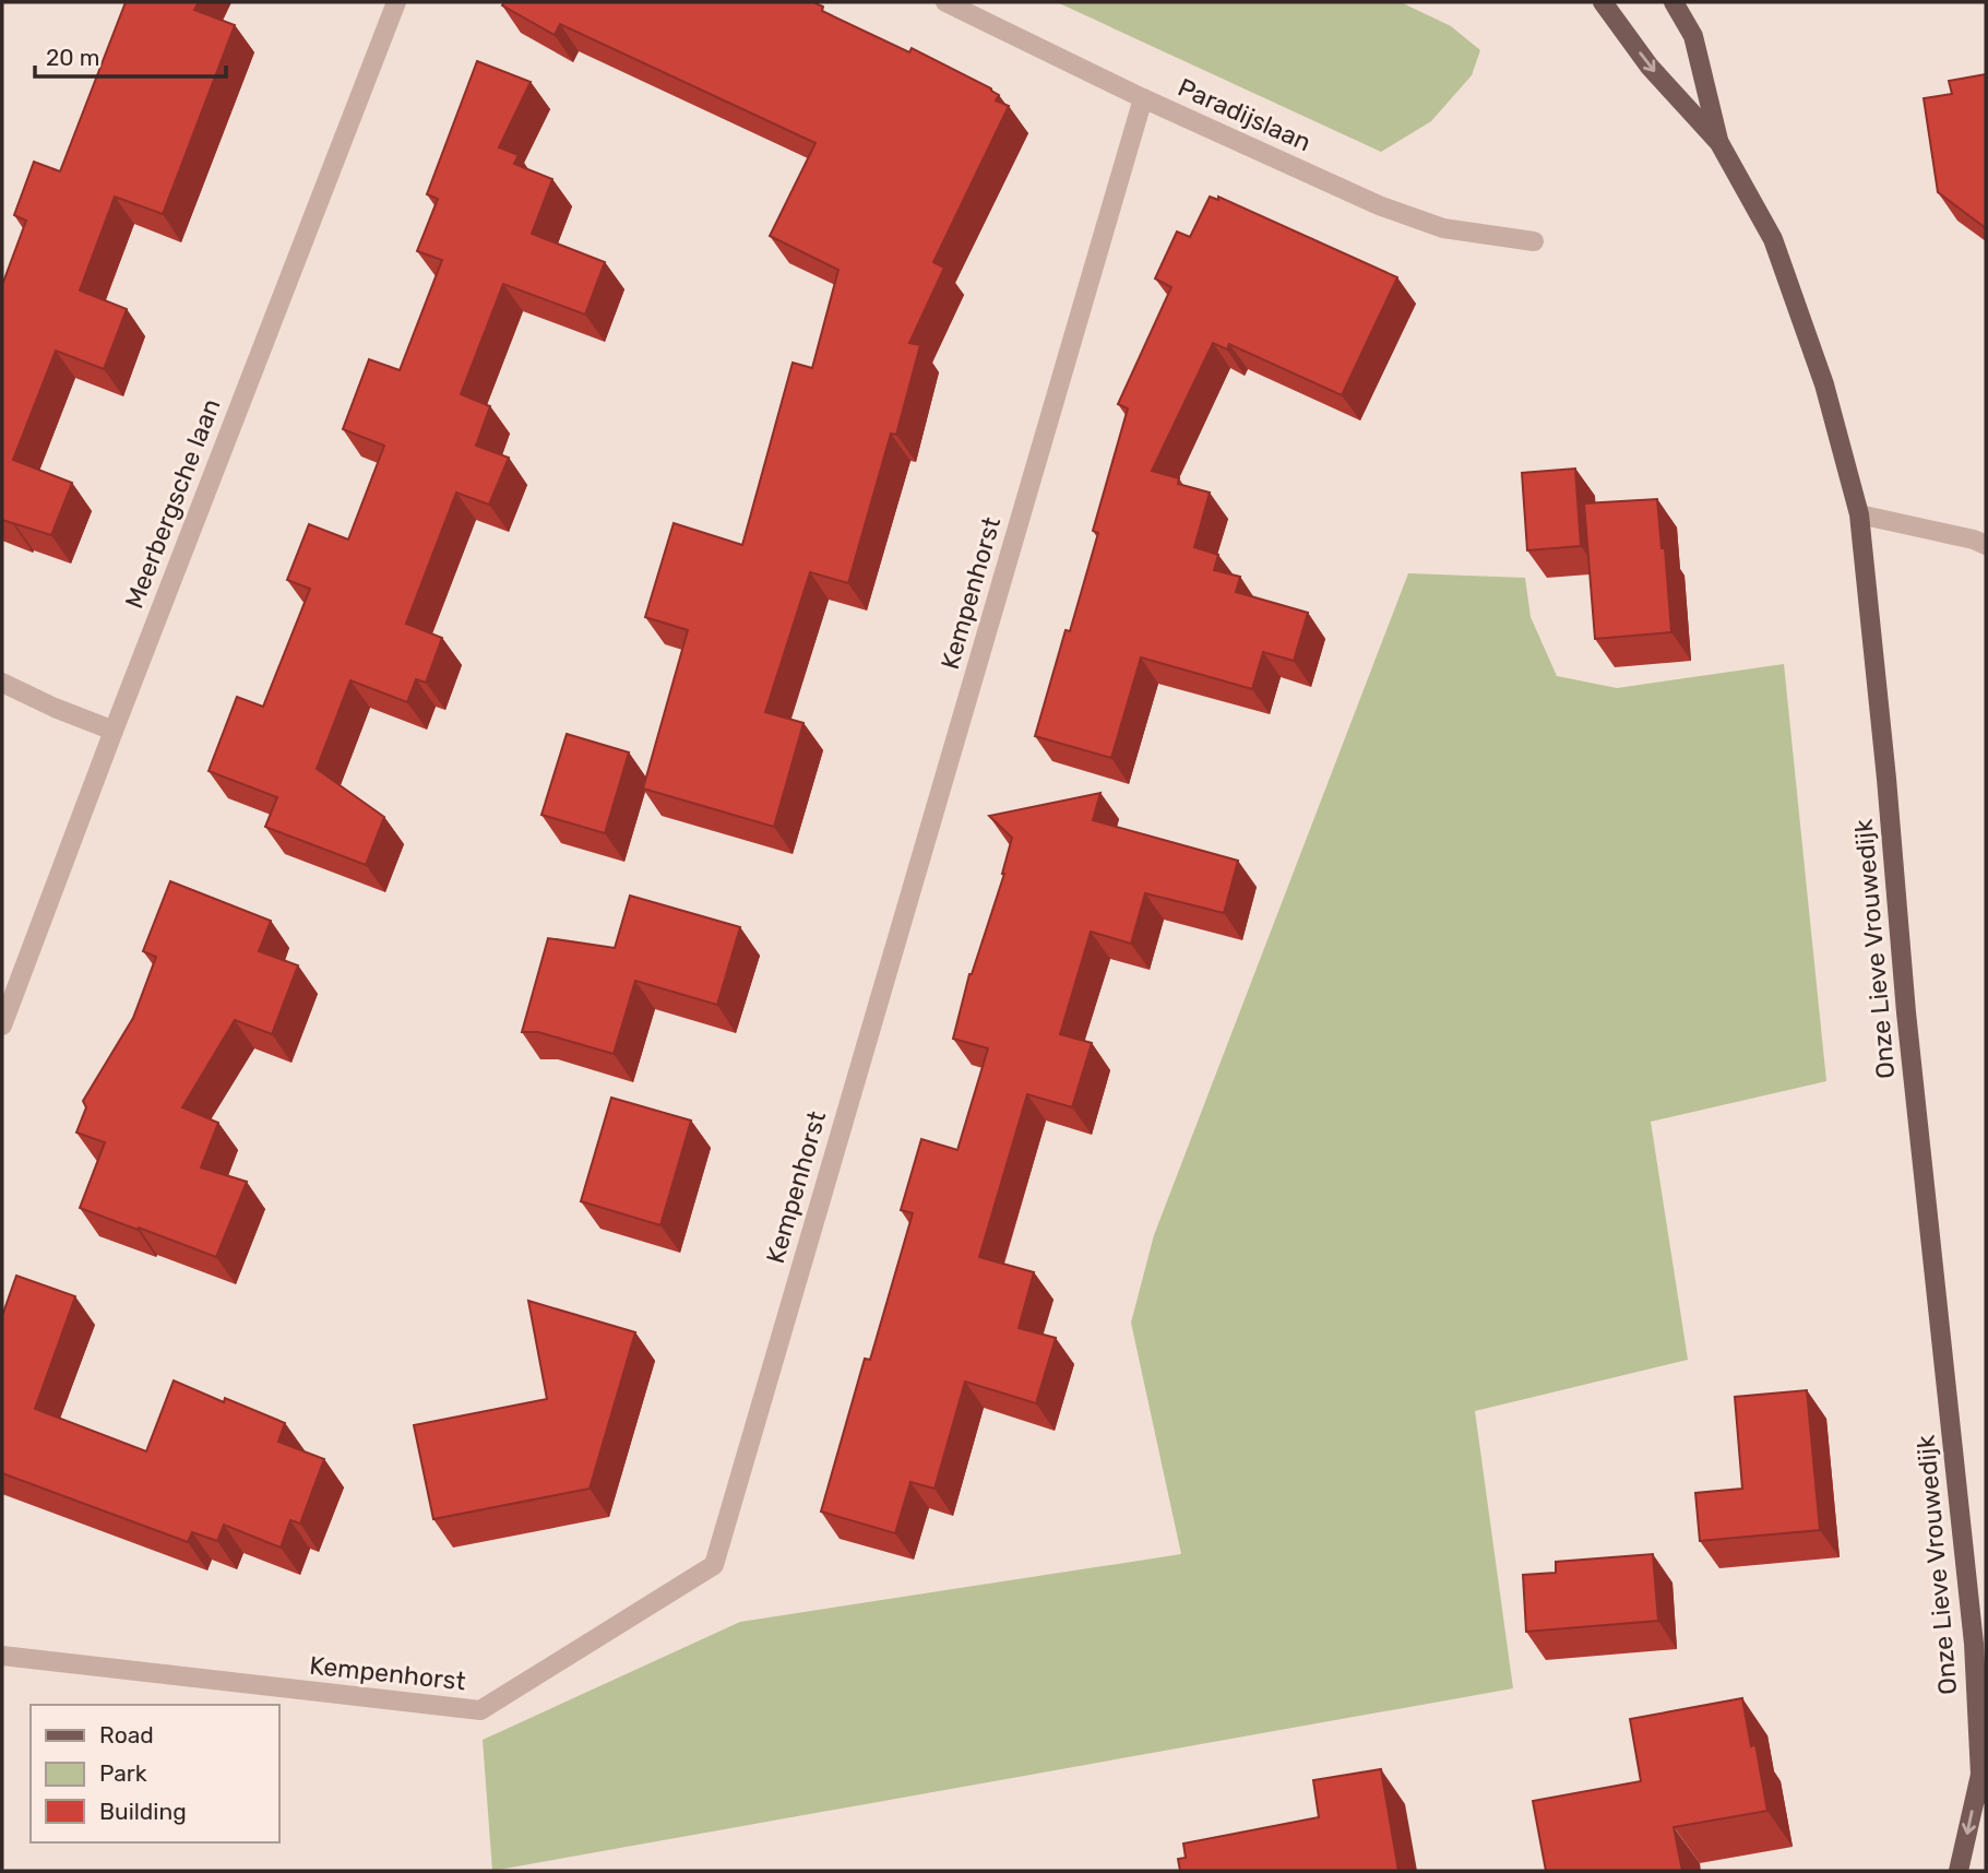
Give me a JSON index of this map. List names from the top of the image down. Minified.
{"streets":{"main road":["Onze Lieve Vrouwedijk"],"street":["Paradijslaan","Meerbergsche laan","Kempenhorst"]},"crossings":[["Paradijslaan","Kempenhorst"]],"legend":["Road","Park","Building"],"scale_bar":"20 m"}
